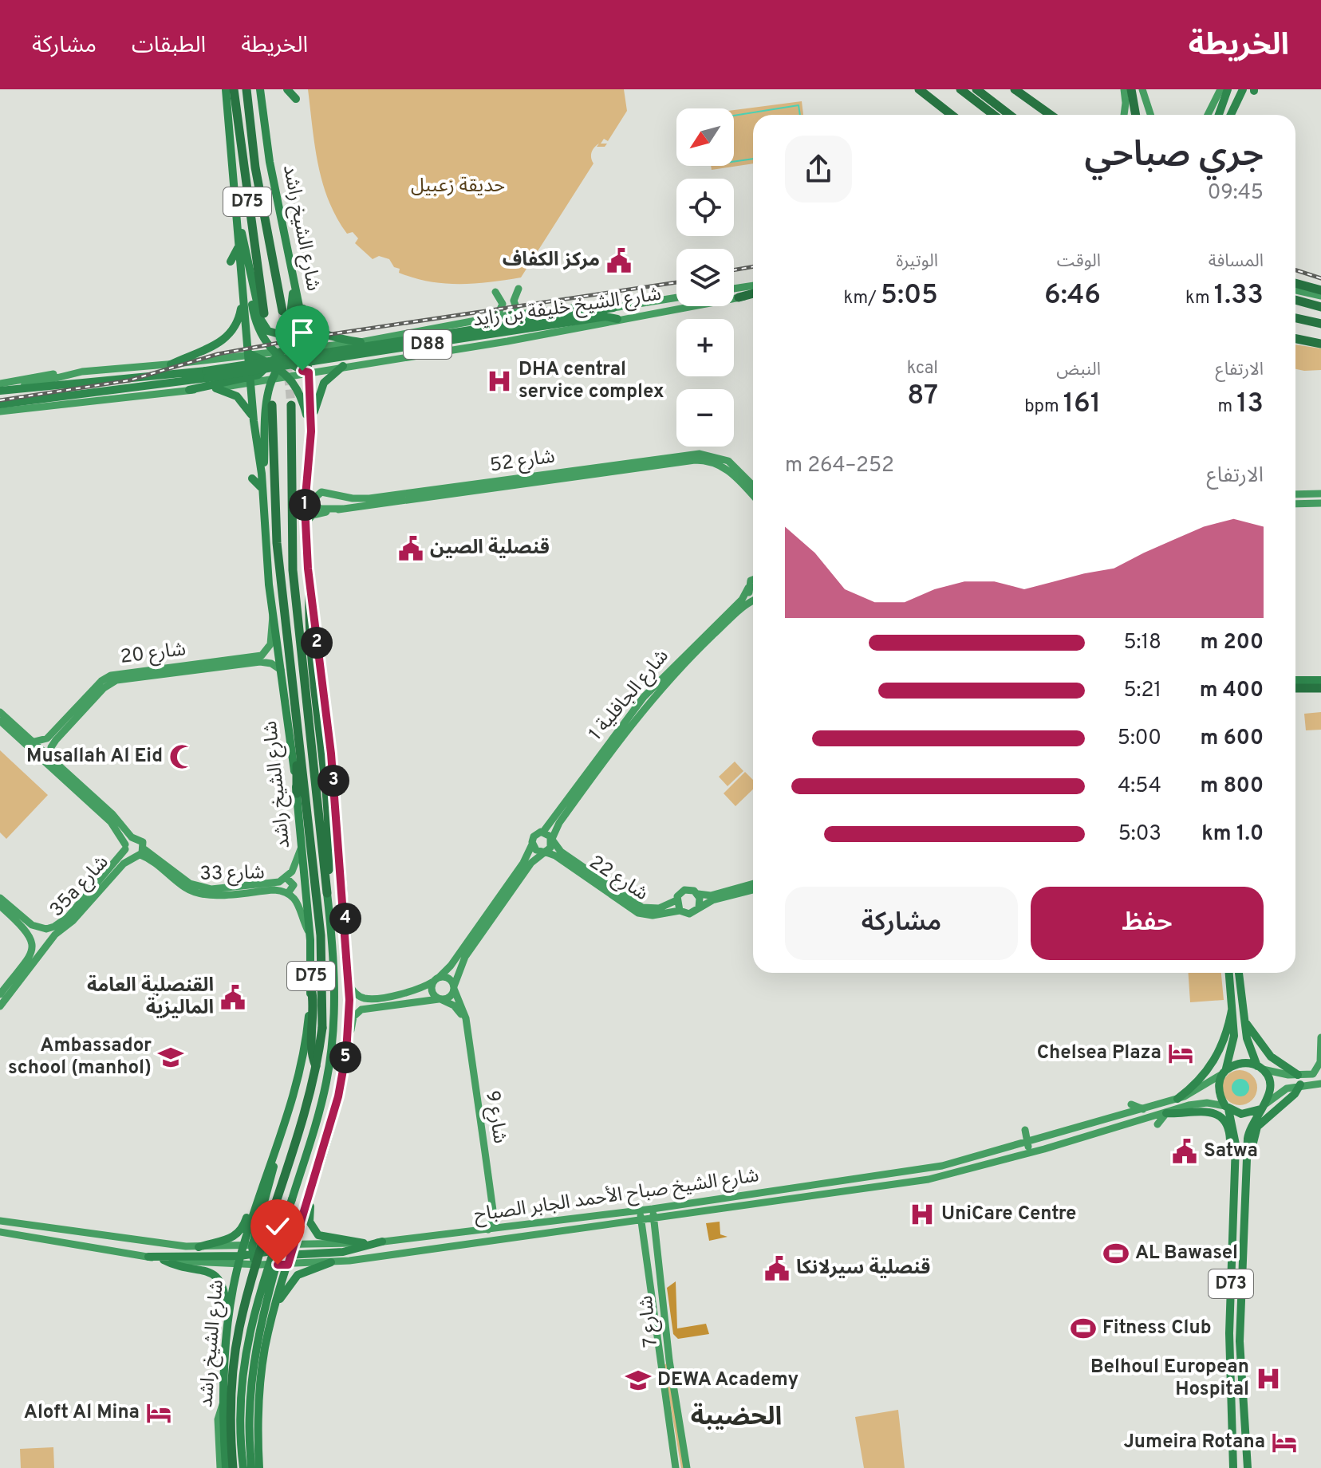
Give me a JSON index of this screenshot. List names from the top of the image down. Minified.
{"streets":{"highway":["D75","شارع الشيخ راشد"],"main road":["شارع الشيخ خليفة بن زايد","D88","شارع 52","شارع 20","شارع الجافلية 1","شارع 33","شارع 22","35a شارع","شارع 9","شارع الشيخ صباح الأحمد الجابر الصباح","D73","شارع 7"]},"crossings":[["شارع الشيخ راشد","شارع 52"],["شارع الشيخ راشد","شارع 20"],["شارع الشيخ راشد","شارع 33"],["شارع الشيخ راشد","شارع الشيخ صباح الأحمد الجابر الصباح"],["شارع الجافلية 1","شارع 22"],["شارع 33","35a شارع"],["شارع الشيخ صباح الأحمد الجابر الصباح","D73"],["شارع الشيخ صباح الأحمد الجابر الصباح","شارع 7"]],"districts":["الحضيبة"],"parks":["حديقة زعبيل"],"places":{"public building":["مركز الكفاف","قنصلية الصين","القنصلية العامة الماليزية","Satwa","قنصلية سيرلانكا"],"hospital":["DHA central service complex","UniCare Centre","Belhoul European Hospital"],"mosque":["Musallah Al Eid"],"hotel":["Chelsea Plaza","Aloft Al Mina","Jumeira Rotana"],"school or university":["Ambassador school (manhol)","DEWA Academy"],"sports":["AL Bawasel","Fitness Club"]},"north":"bottom left","page":{"header":"الخريطة","nav":["الخريطة","الطبقات","مشاركة"],"map_buttons":["+","−"],"heading":["جري صباحي","09:45"],"stats":[["المسافة","1.33 km"],["الوقت","6:46"],["الوتيرة","5:05 /km"],["الارتفاع","13 m"],["النبض","161 bpm"],["kcal","87"]],"chart":["الارتفاع","252–264 m"],"pins":["1","2","3","4","5"],"list":[{"name":"200 m","note":"5:18"},{"name":"400 m","note":"5:21"},{"name":"600 m","note":"5:00"},{"name":"800 m","note":"4:54"},{"name":"1.0 km","note":"5:03"}],"buttons":["حفظ","مشاركة"]}}
